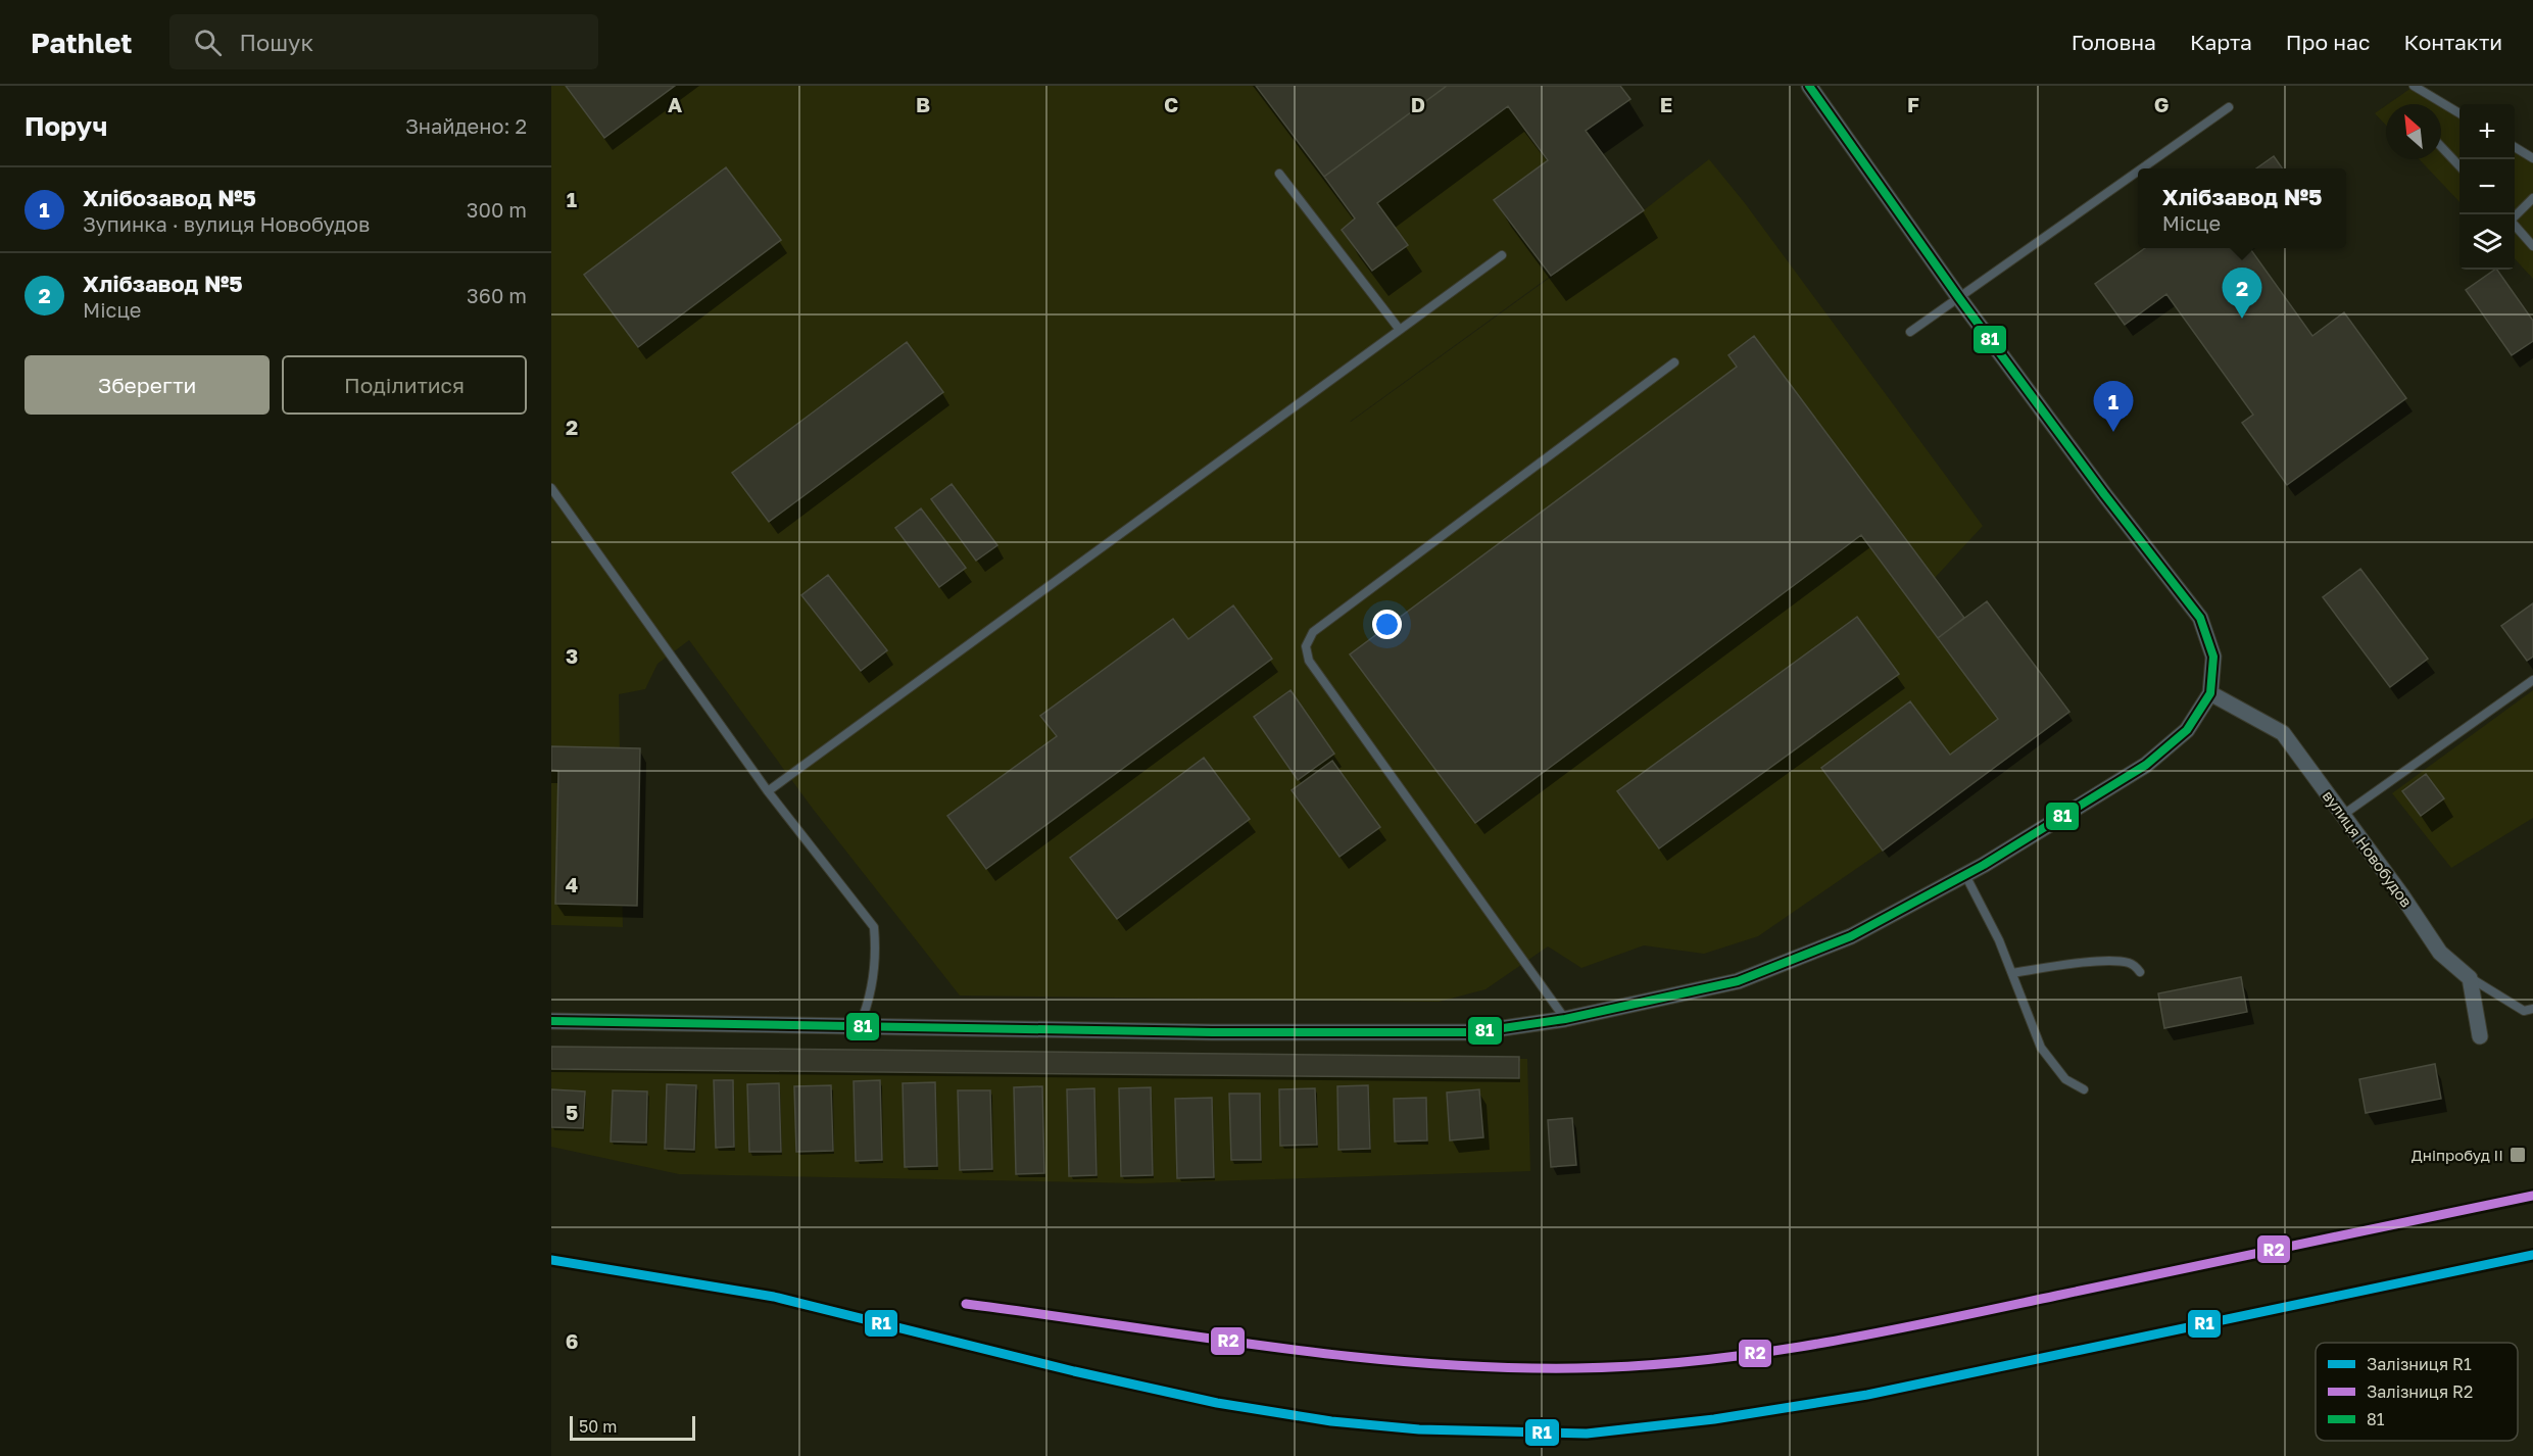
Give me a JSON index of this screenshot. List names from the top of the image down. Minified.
{"streets":{"street":["вулиця Новобудов"]},"places":{"transit":["Дніпробуд ІІ"]},"lines":["transit line 81","rail line R2","rail line R1"],"legend":["Залізниця R1","Залізниця R2","81"],"scale_bar":"50 m","north":"top left","page":{"header":"Pathlet","search":"Пошук","nav":["Головна","Карта","Про нас","Контакти"],"heading":["Поруч","Знайдено: 2"],"map_buttons":["+","−"],"list":[{"mark":"1","name":"Хлібозавод №5","note":"Зупинка · вулиця Новобудов","value":"300 m"},{"mark":"2","name":"Хлібзавод №5","note":"Місце","value":"360 m"}],"popup":["Хлібзавод №5","Місце"],"pins":["2","1"],"buttons":["Зберегти","Поділитися"],"scale":"50 m"},"grid":{"columns":["A","B","C","D","E","F","G"],"rows":["1","2","3","4","5","6"]}}
